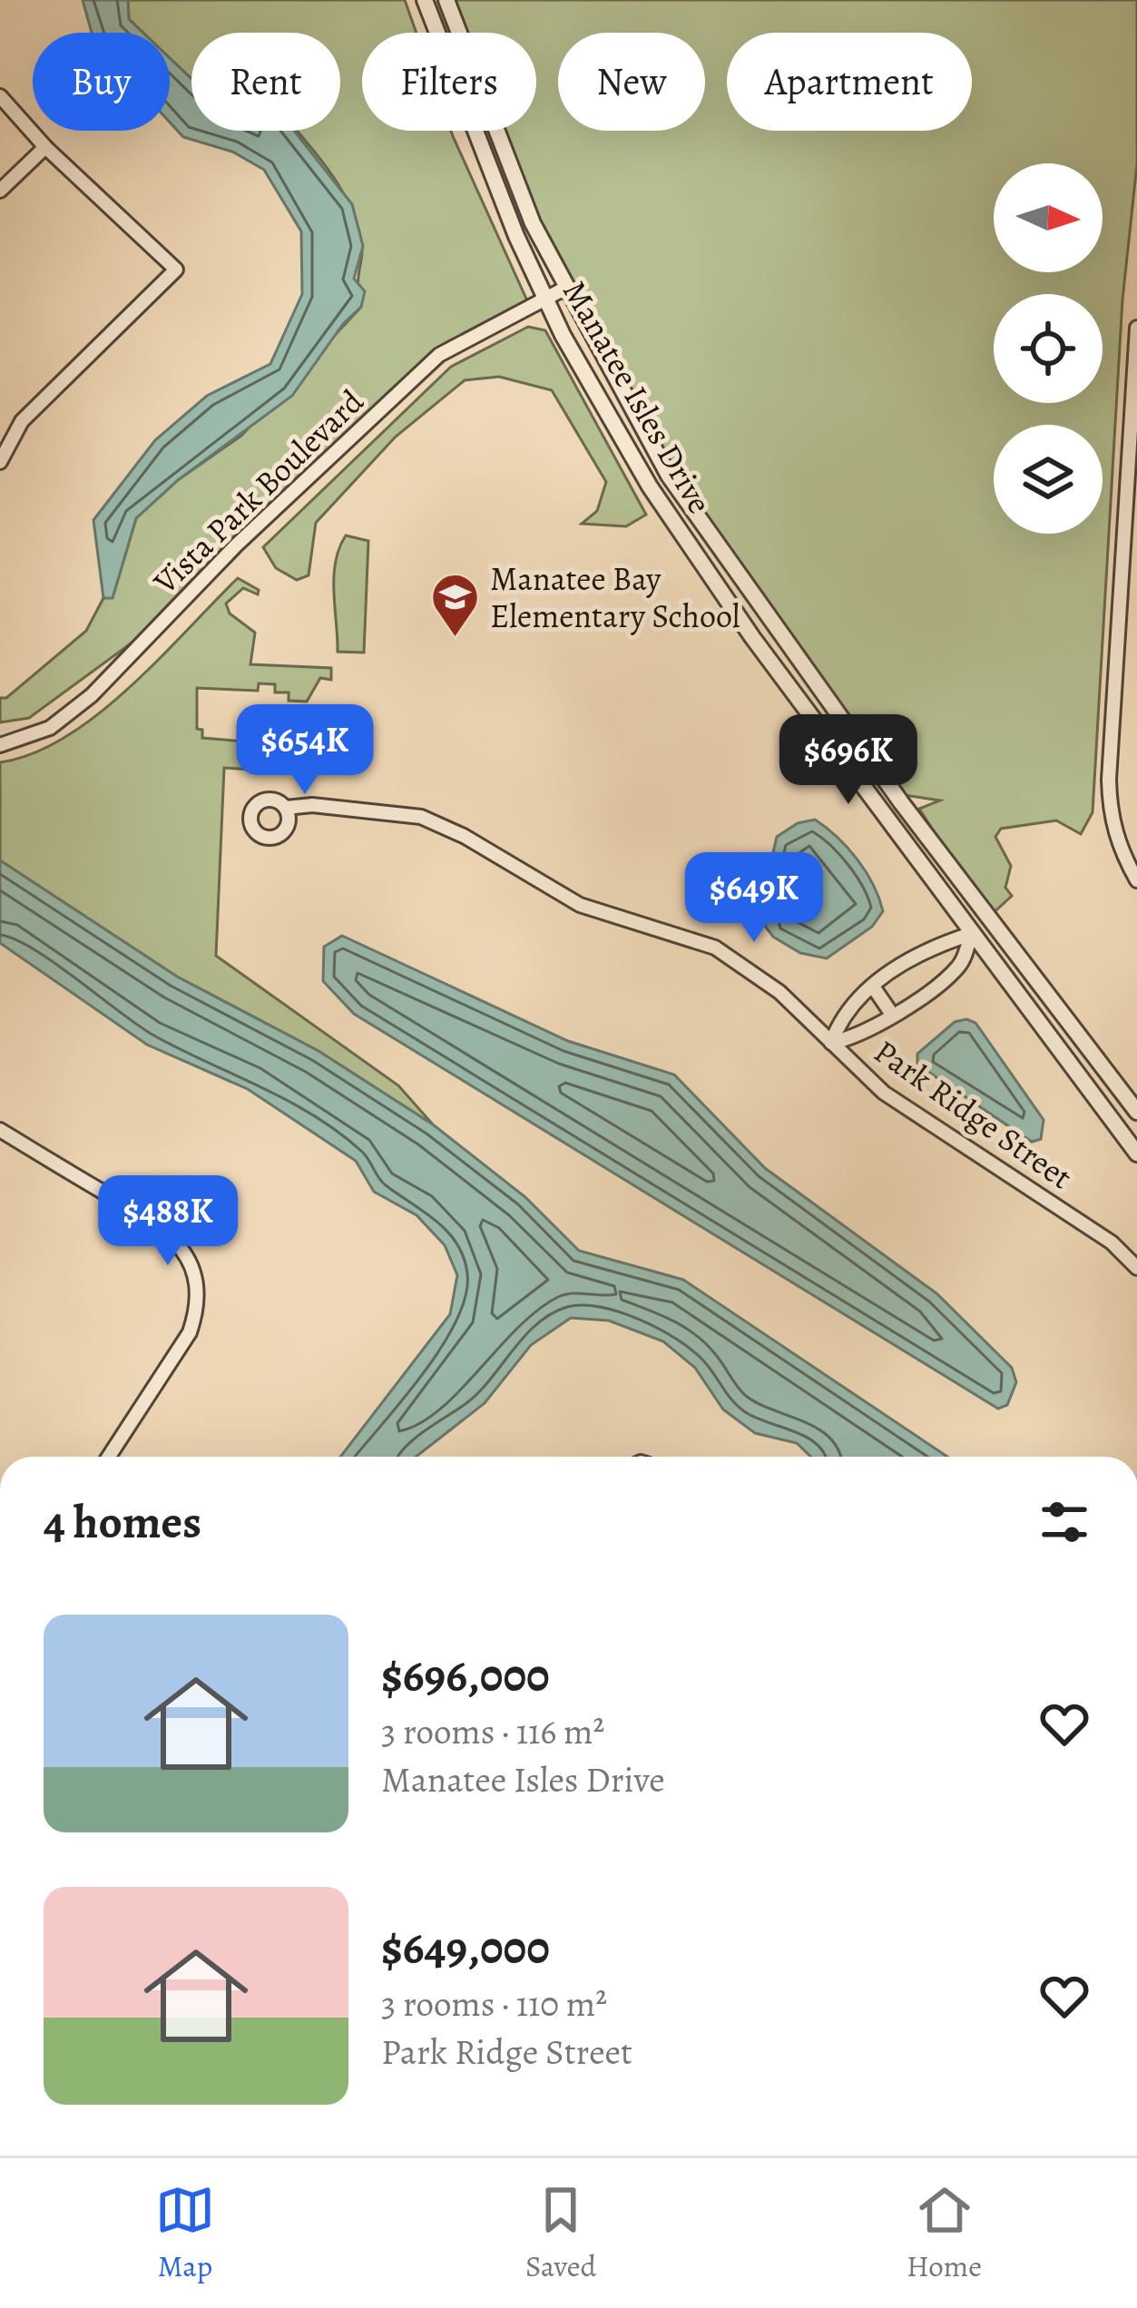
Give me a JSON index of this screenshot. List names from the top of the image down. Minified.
{"streets":{"street":["Manatee Isles Drive","Vista Park Boulevard","Park Ridge Street"]},"crossings":[["Manatee Isles Drive","Vista Park Boulevard"],["Manatee Isles Drive","Park Ridge Street"]],"places":{"school or university":["Manatee Bay Elementary School"]},"north":"right","page":{"chip":["Buy","Rent","Filters","New","Apartment"],"price":["$654K","$696K","$649K","$488K"],"heading":"4 homes","list":[{"name":"$696,000","note":"3 rooms · 116 m² · Manatee Isles Drive"},{"name":"$649,000","note":"3 rooms · 110 m² · Park Ridge Street"}],"tabs":["Map","Saved","Home"]}}
